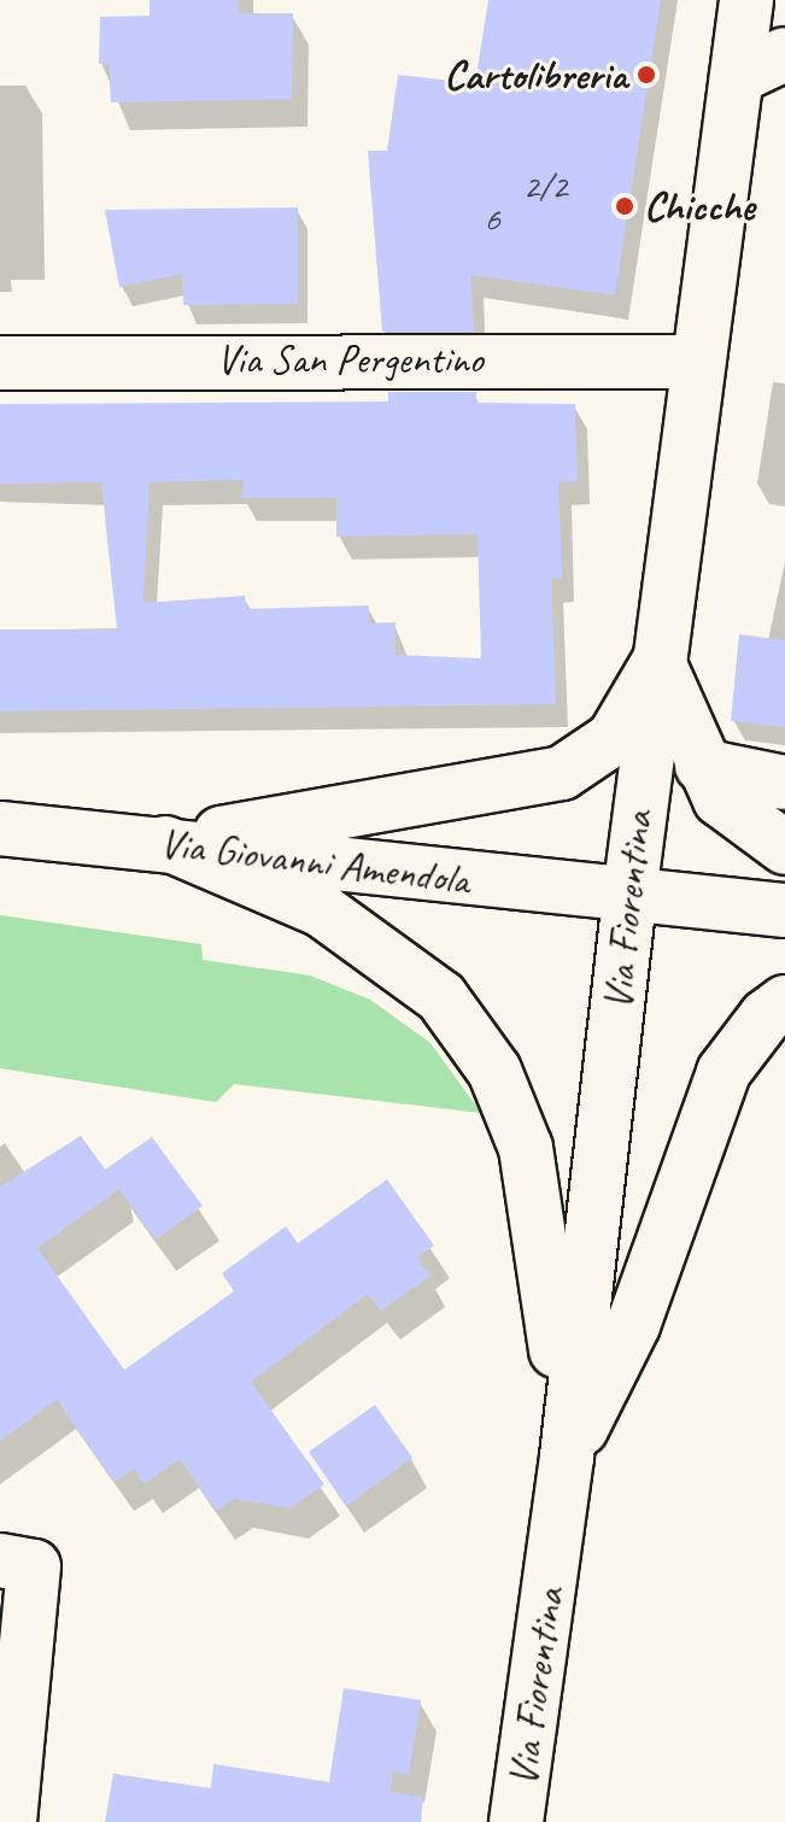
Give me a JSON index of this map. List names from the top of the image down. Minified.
{"streets":{"main road":["Via San Pergentino","Via Giovanni Amendola","Via Fiorentina"]},"crossings":[["Via San Pergentino","Via Fiorentina"],["Via Giovanni Amendola","Via Fiorentina"]],"places":["Cartolibreria","Chicche"],"house_numbers":["2/2","6"]}
